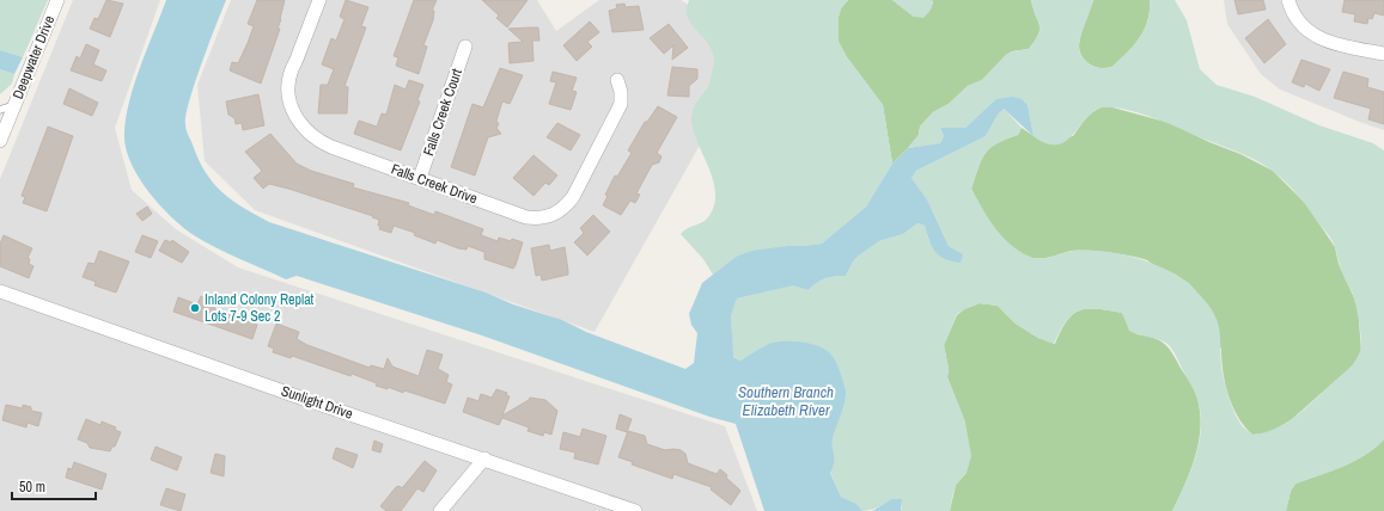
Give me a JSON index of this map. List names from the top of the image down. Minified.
{"streets":{"street":["Deepwater Drive","Falls Creek Court","Falls Creek Drive","Sunlight Drive"]},"crossings":[["Falls Creek Court","Falls Creek Drive"]],"water":["Southern Branch Elizabeth River"],"places":["Inland Colony Replat Lots 7-9 Sec 2"],"scale_bar":"50 m"}
